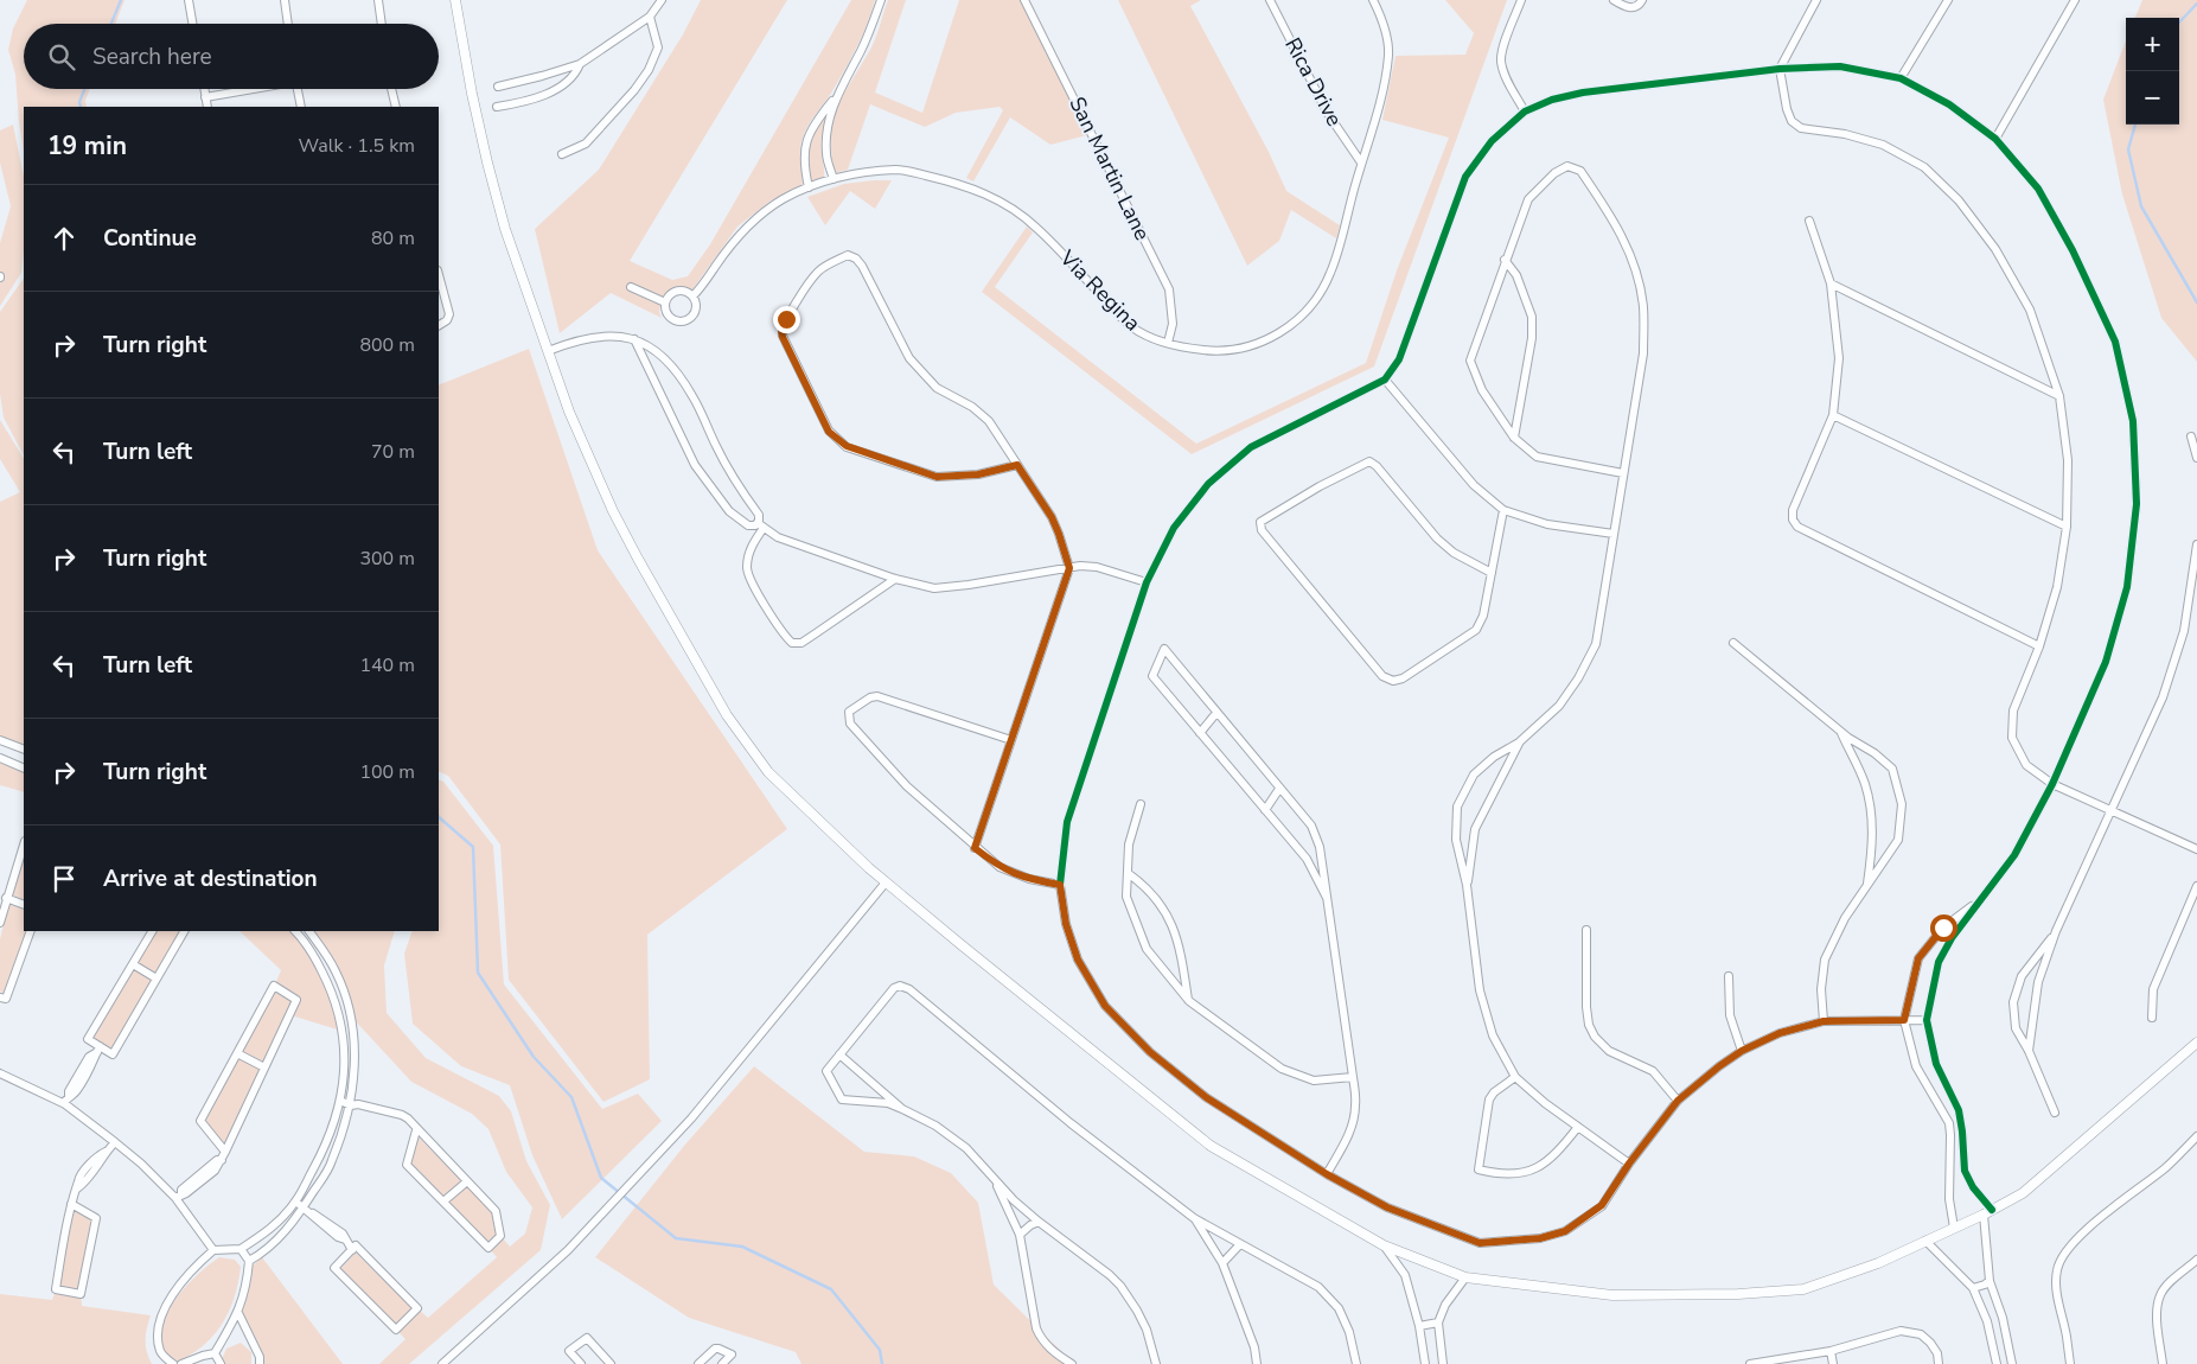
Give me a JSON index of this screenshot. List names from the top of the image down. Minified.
{"streets":{"street":["Rica Drive","San Martin Lane","Via Regina"]},"crossings":[["Rica Drive","Via Regina"],["San Martin Lane","Via Regina"]],"page":{"map_buttons":["+","−"],"search":"Search here","heading":["19 min","Walk · 1.5 km"],"list":[["Continue","80 m"],["Turn right","800 m"],["Turn left","70 m"],["Turn right","300 m"],["Turn left","140 m"],["Turn right","100 m"],"Arrive at destination"]}}
